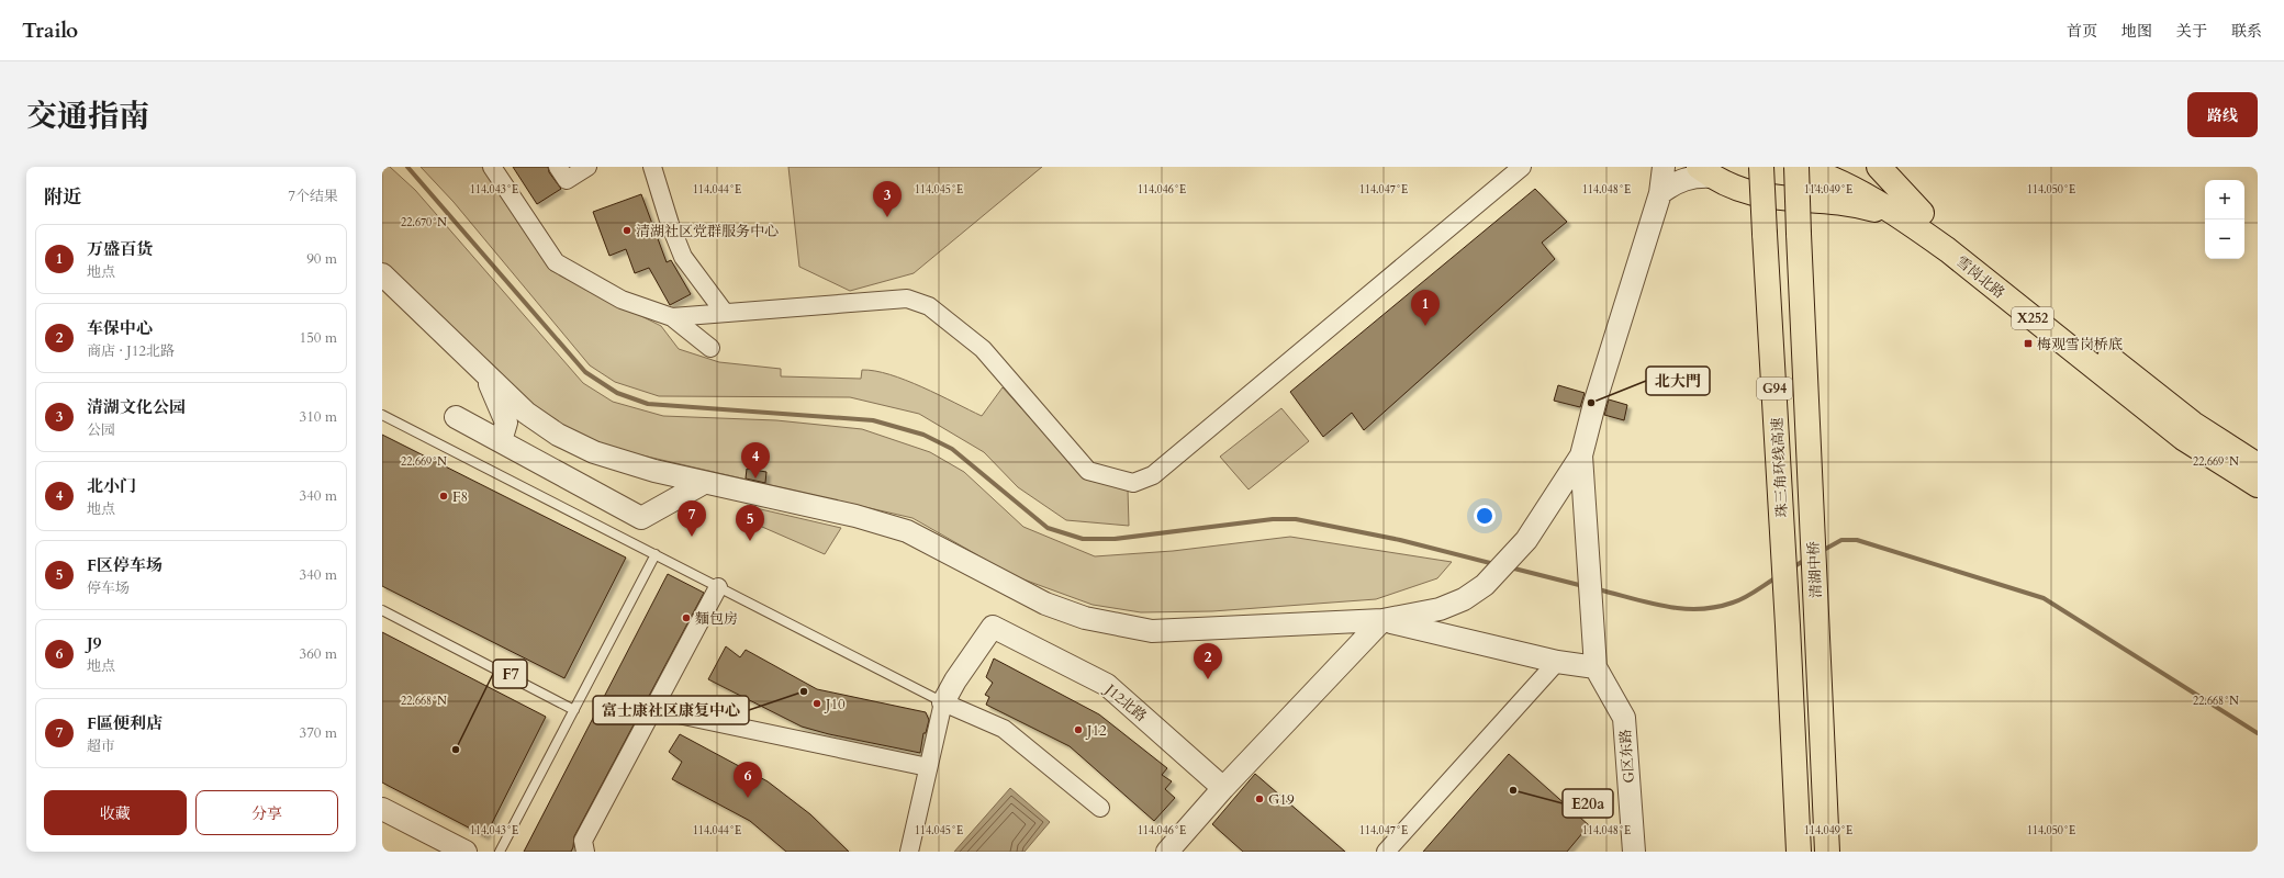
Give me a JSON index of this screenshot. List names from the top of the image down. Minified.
{"streets":{"main road":["雪岗北路","X252","G94","珠三角环线高速","清湖中桥"],"street":["J12北路","G区东路"]},"crossings":[["雪岗北路","珠三角环线高速"],["G94","清湖中桥"],["珠三角环线高速","清湖中桥"]],"places":{"other":["清湖社区党群服务中心","北大門","F8","麵包房","富士康社区康复中心","J10","J12","F7","E20a","G19"],"transit":["梅观雪岗桥底"]},"page":{"header":"Trailo","nav":["首页","地图","关于","联系"],"title":"交通指南","buttons":["路线",["收藏","分享"]],"heading":["附近","7个结果"],"map_buttons":["+","−"],"pins":["3","1","4","7","5","2","6"],"list":[{"mark":"1","name":"万盛百货","note":"地点","value":"90 m"},{"mark":"2","name":"车保中心","note":"商店 · J12北路","value":"150 m"},{"mark":"3","name":"清湖文化公园","note":"公园","value":"310 m"},{"mark":"4","name":"北小门","note":"地点","value":"340 m"},{"mark":"5","name":"F区停车场","note":"停车场","value":"340 m"},{"mark":"6","name":"J9","note":"地点","value":"360 m"},{"mark":"7","name":"F區便利店","note":"超市","value":"370 m"}]},"coordinates":["114.043°E","114.044°E","114.045°E","114.046°E","114.047°E","114.048°E","114.049°E","114.050°E","22.670°N","22.669°N","22.668°N"]}
